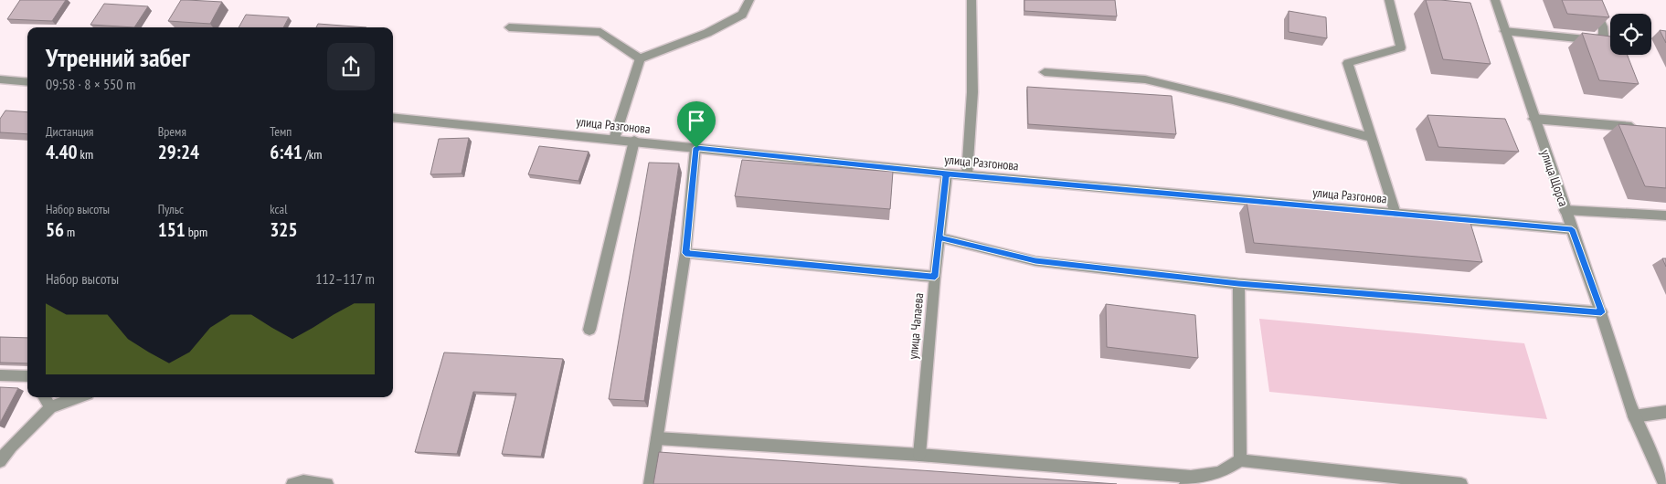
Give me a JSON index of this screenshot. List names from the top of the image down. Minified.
{"streets":{"street":["улица Разгонова","улица Щорса","улица Чапаева"]},"crossings":[["улица Разгонова","улица Щорса"],["улица Разгонова","улица Чапаева"]],"page":{"heading":["Утренний забег","09:58 · 8 × 550 m"],"stats":[["Дистанция","4.40 km"],["Время","29:24"],["Темп","6:41 /km"],["Набор высоты","56 m"],["Пульс","151 bpm"],["kcal","325"]],"chart":["Набор высоты","112–117 m"]}}
